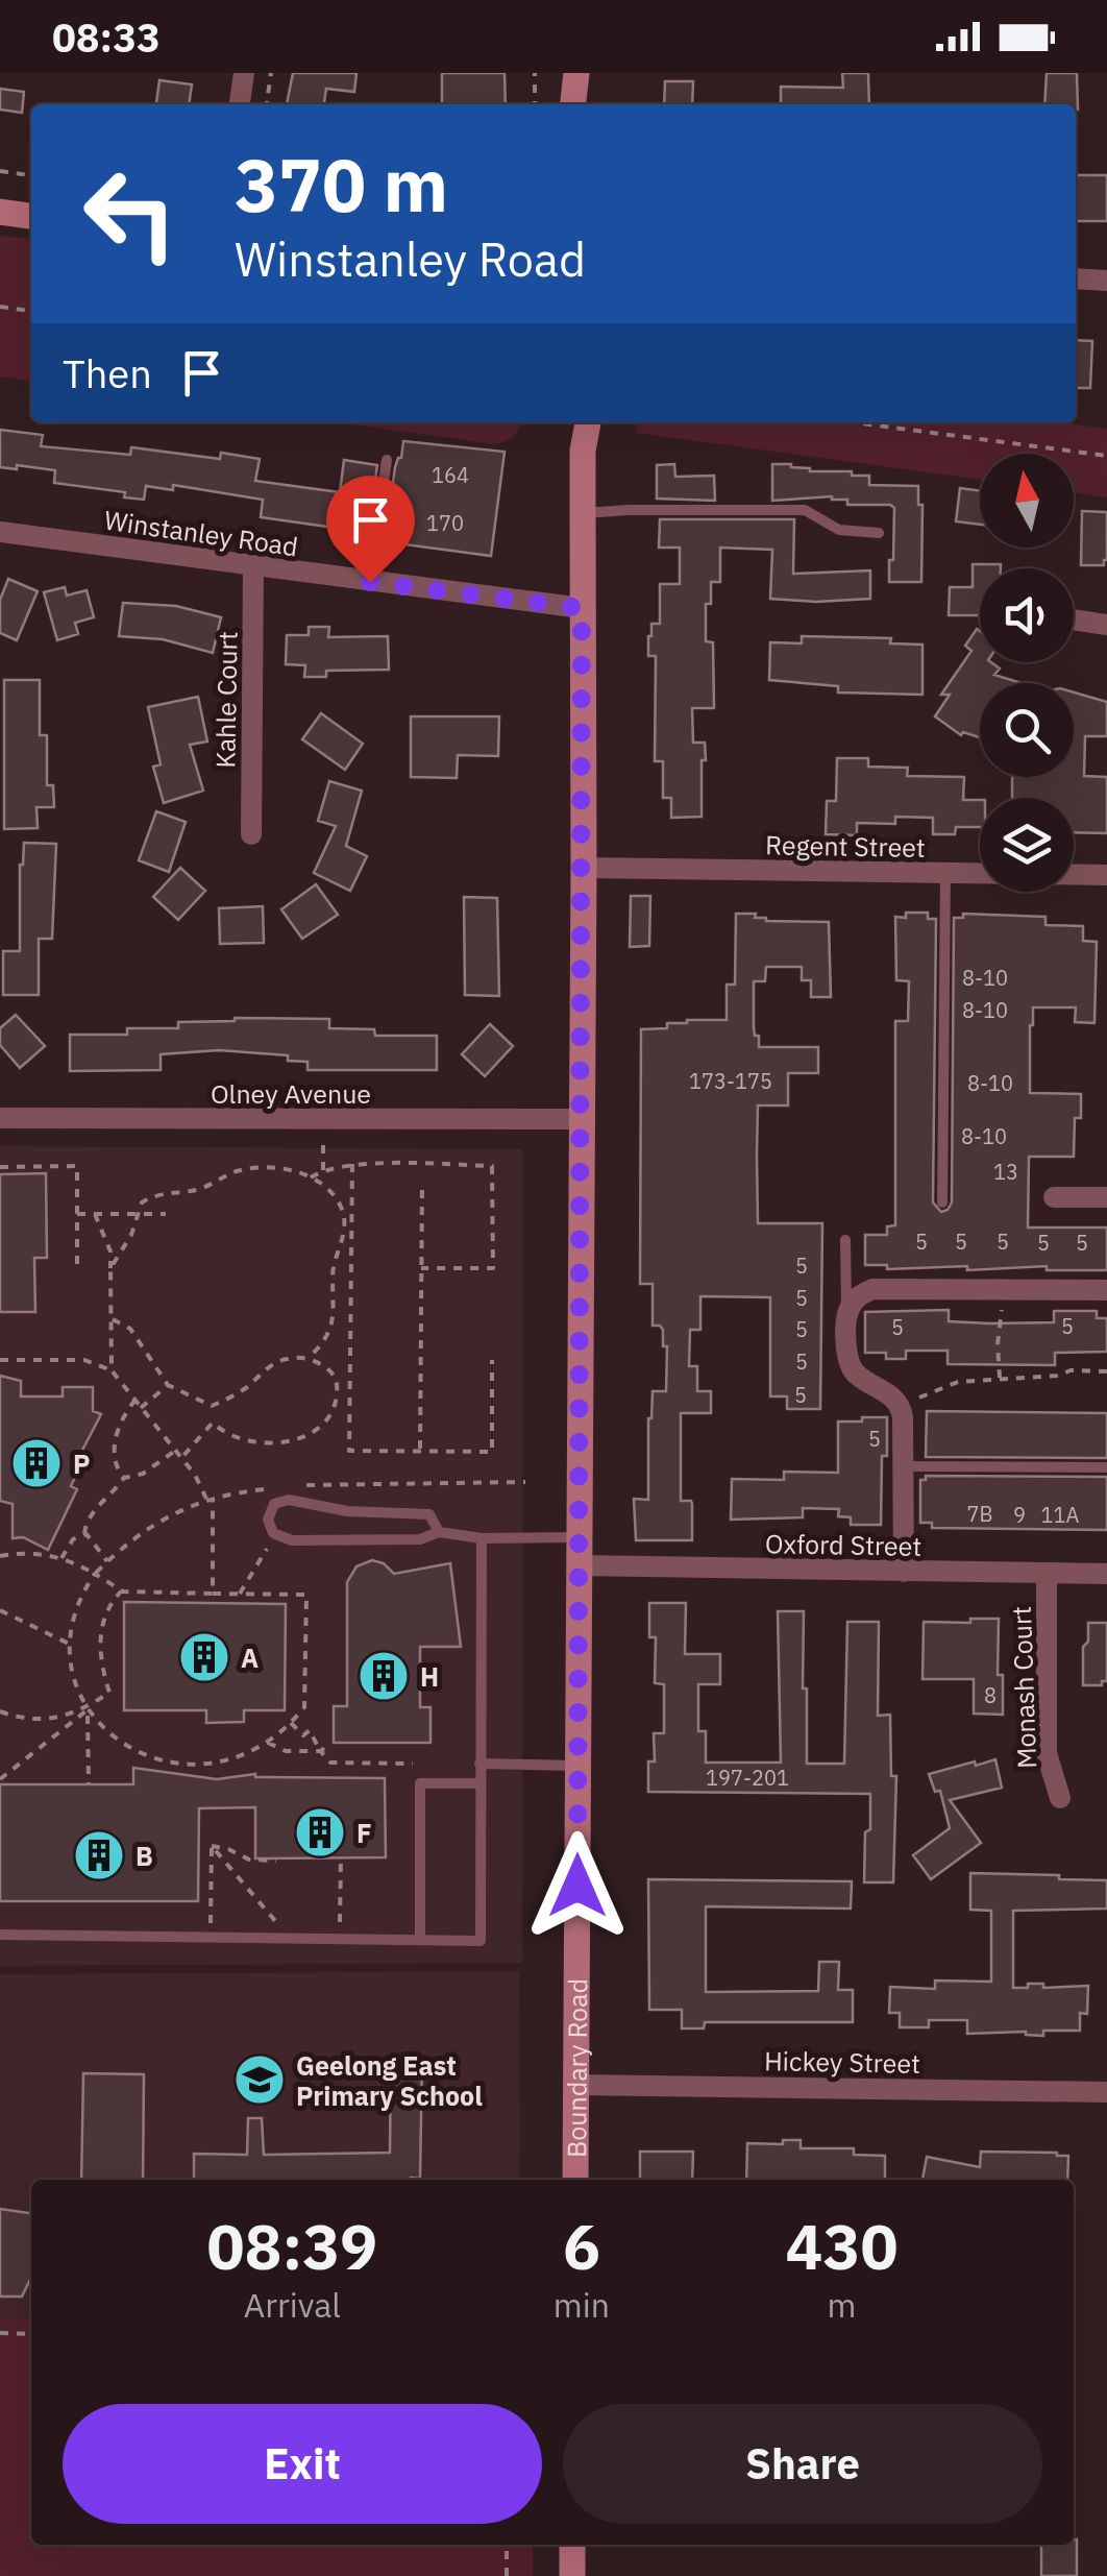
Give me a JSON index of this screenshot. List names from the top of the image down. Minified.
{"streets":{"main road":["Boundary Road"],"street":["Winstanley Road","Kahle Court","Regent Street","Olney Avenue","Oxford Street","Monash Court","Hickey Street"]},"crossings":[["Winstanley Road","Kahle Court"],["Winstanley Road","Boundary Road"],["Regent Street","Boundary Road"],["Olney Avenue","Boundary Road"],["Oxford Street","Monash Court"],["Oxford Street","Boundary Road"],["Hickey Street","Boundary Road"]],"places":{"building":["P","A","H","F","B"],"school or university":["Geelong East Primary School"]},"house_numbers":["164","170","8-10","8-10","173-175","8-10","8-10","13","5","5","5","5","5","5","5","5","5","5","5","5","5","7B","9","11A","8","197-201"],"north":"top","page":{"status":"08:33","turn":["370 m","Winstanley Road"],"then":"Then","eta":["08:39","Arrival","6","min","430","m"],"buttons":["Exit","Share"]}}
